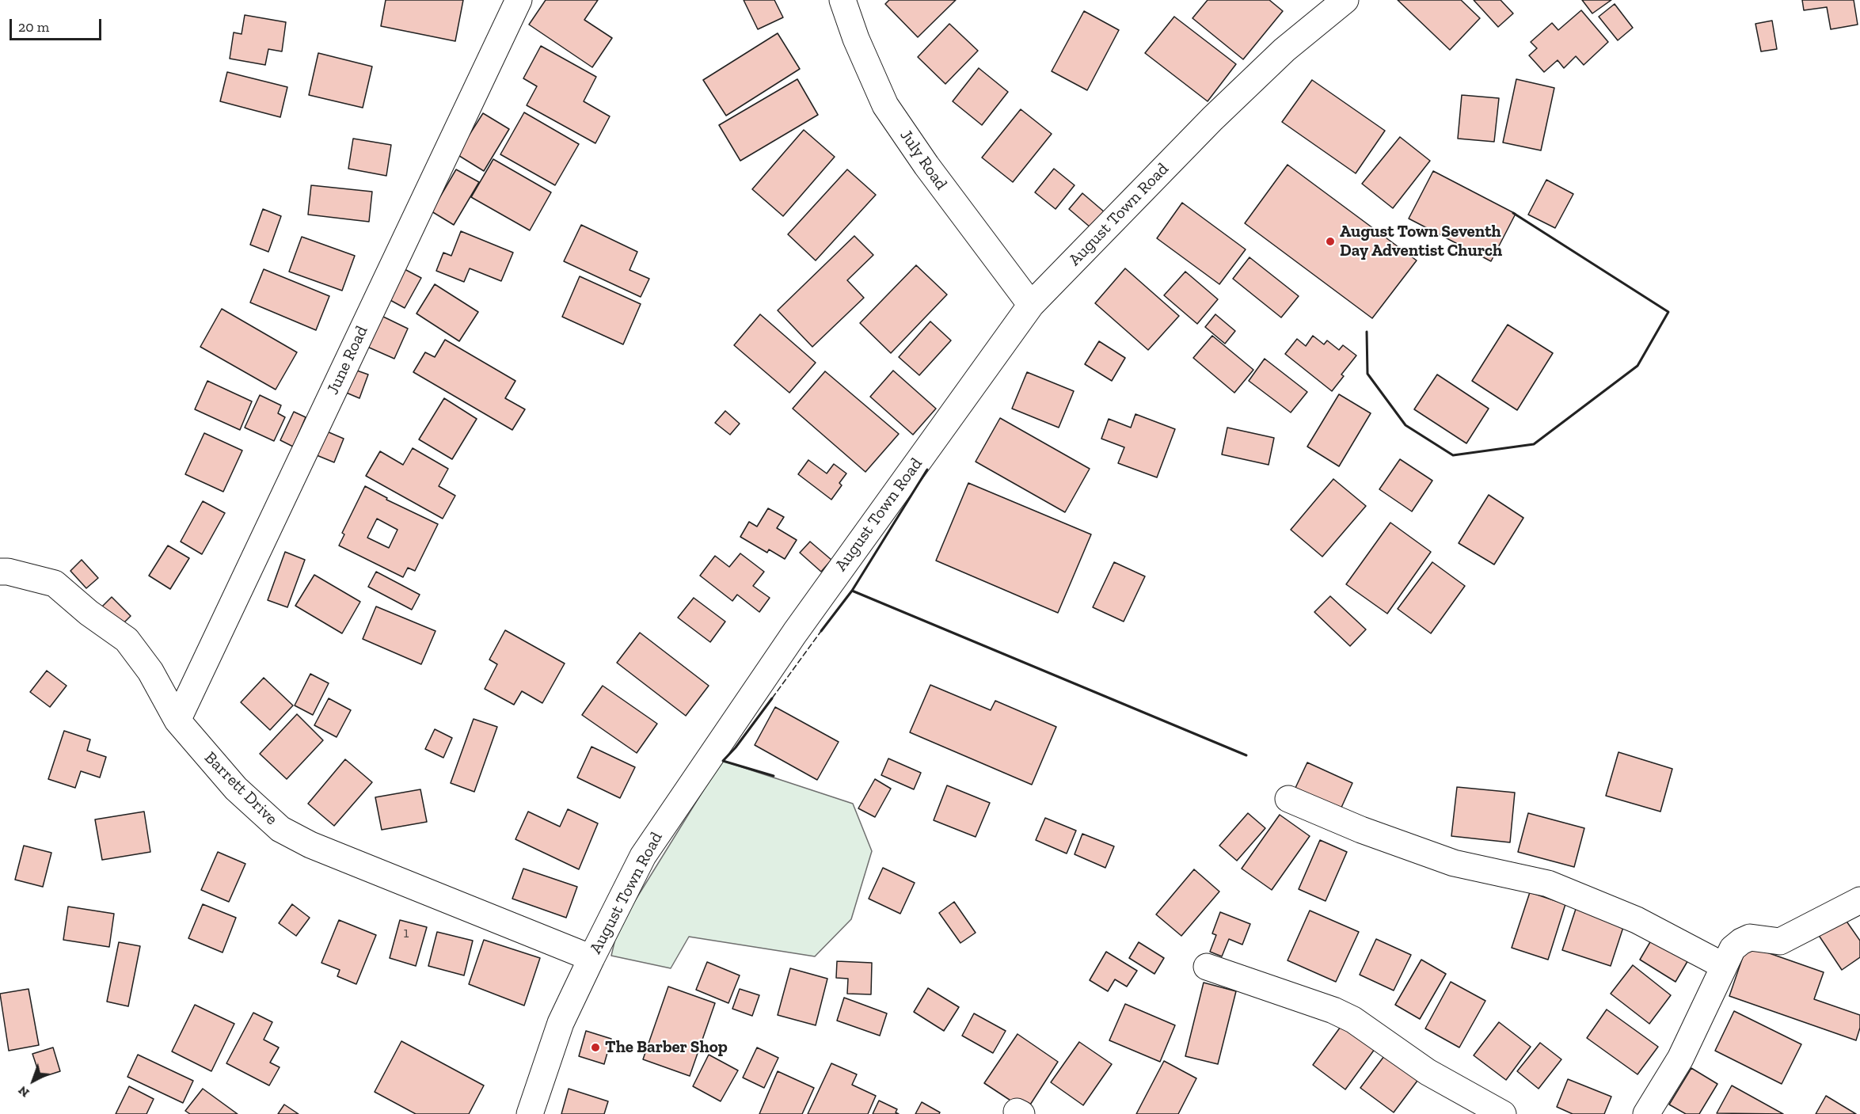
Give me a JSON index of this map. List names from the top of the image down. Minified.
{"streets":{"street":["July Road","August Town Road","June Road","Barrett Drive"]},"crossings":[["July Road","August Town Road"],["August Town Road","Barrett Drive"],["June Road","Barrett Drive"]],"places":["August Town Seventh Day Adventist Church","The Barber Shop"],"house_numbers":["1"],"scale_bar":"20 m","north":"bottom left"}
